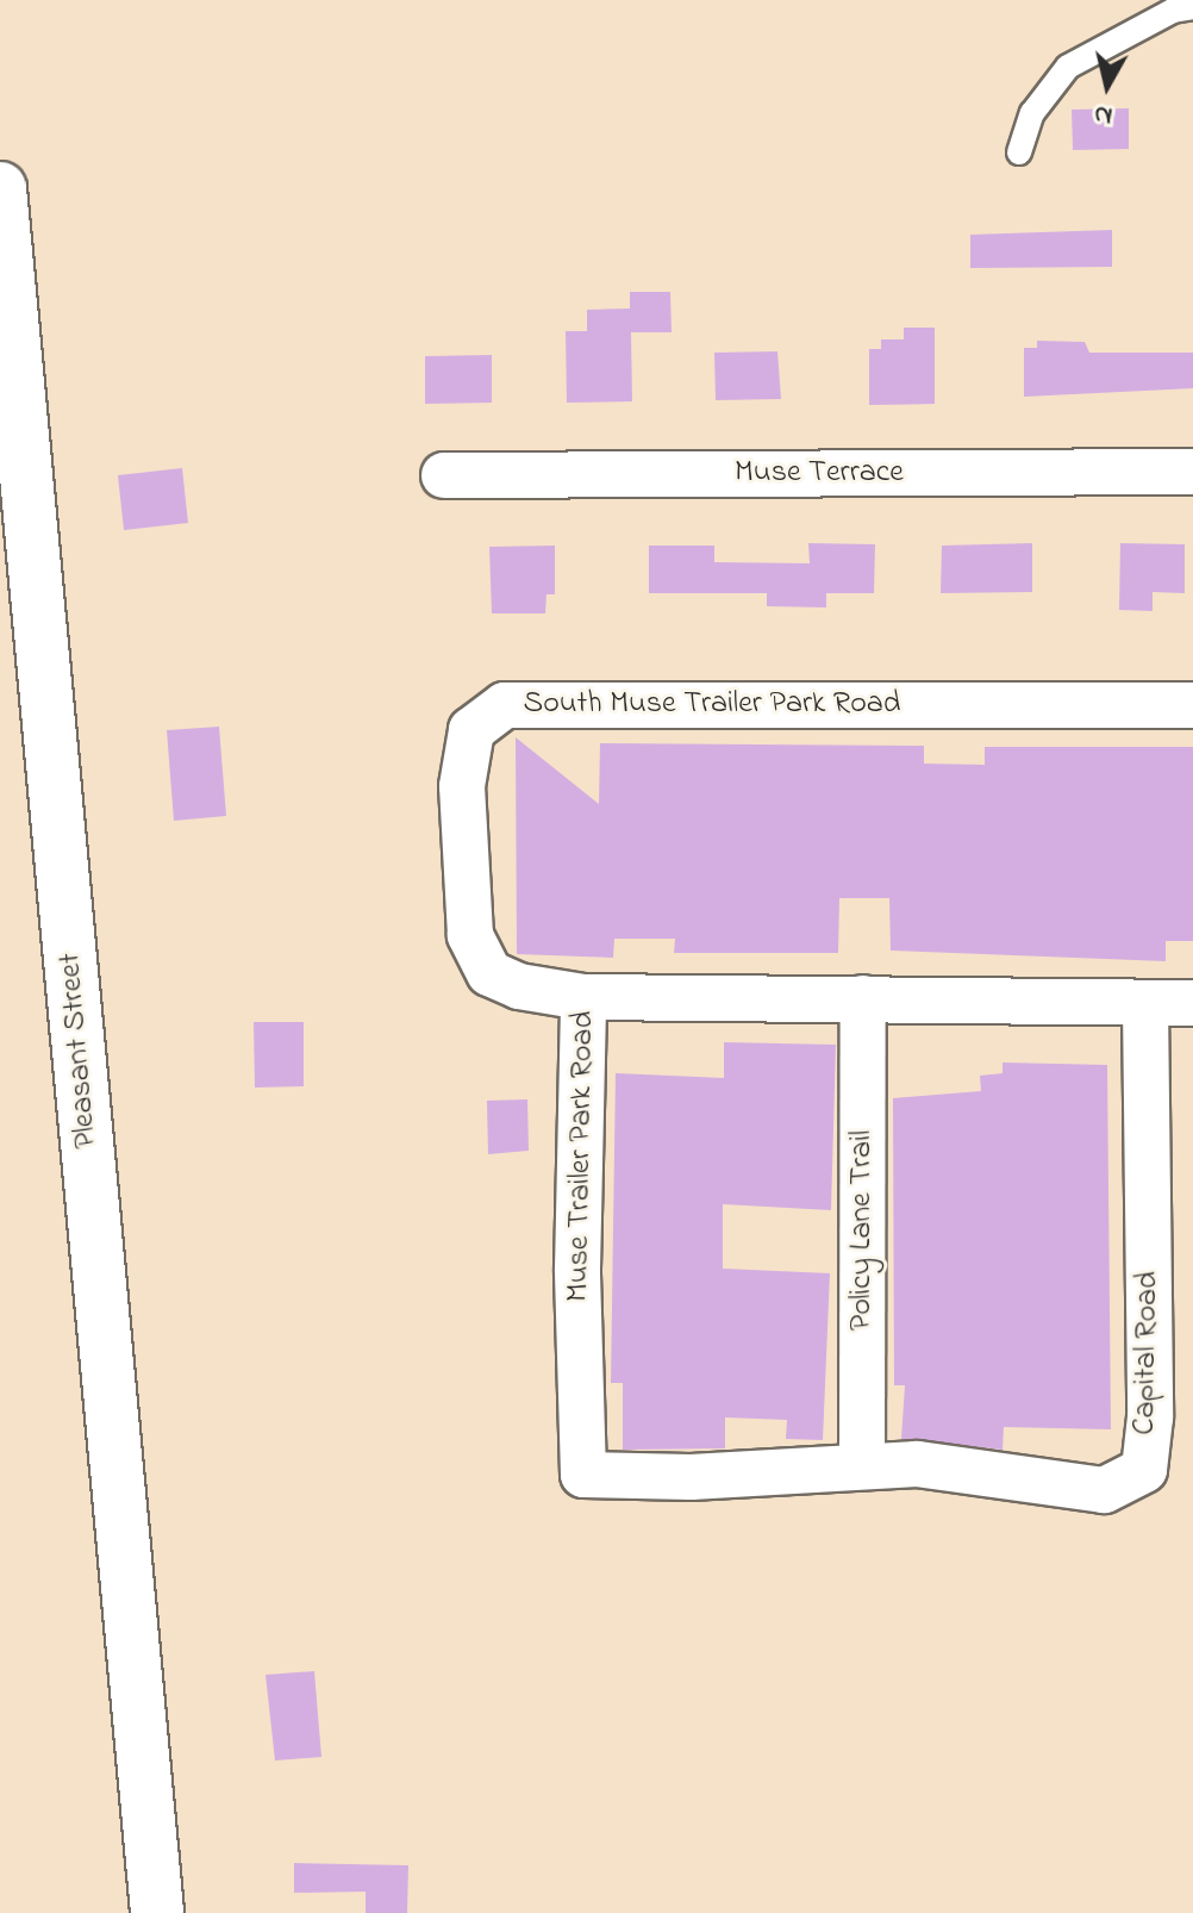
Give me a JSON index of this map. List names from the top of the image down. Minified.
{"streets":{"main road":["Pleasant Street"],"street":["Muse Terrace","South Muse Trailer Park Road","Muse Trailer Park Road","Policy Lane Trail","Capital Road"]},"crossings":[["South Muse Trailer Park Road","Muse Trailer Park Road"],["Muse Trailer Park Road","Policy Lane Trail"],["Muse Trailer Park Road","Capital Road"],["Policy Lane Trail","Capital Road"]],"north":"bottom"}
